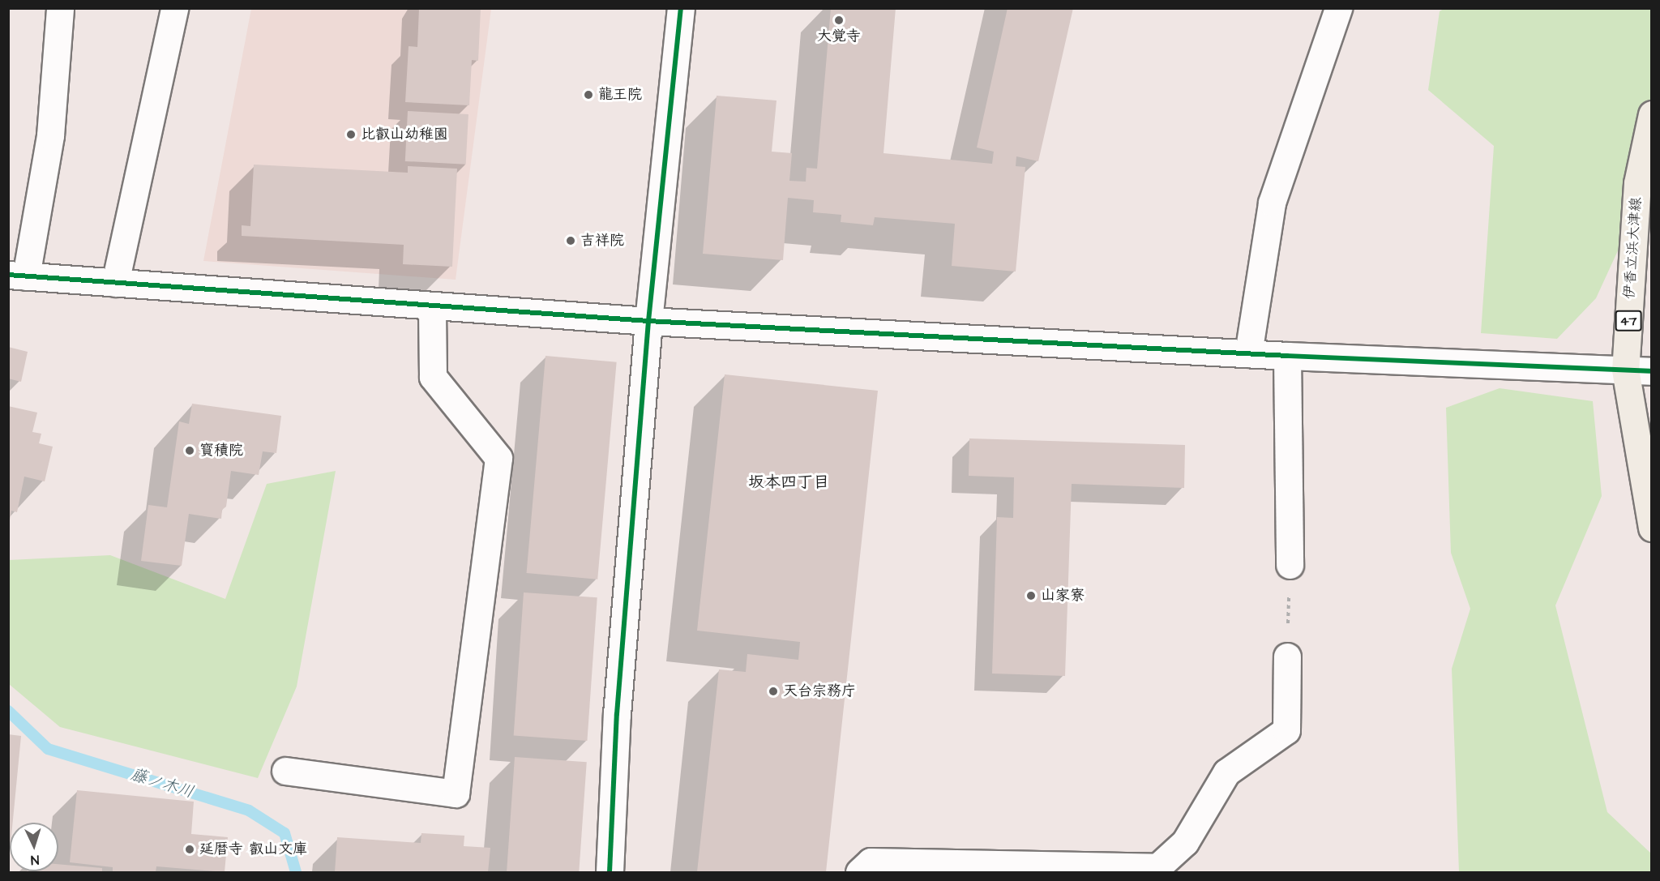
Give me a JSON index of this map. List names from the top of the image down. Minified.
{"streets":{"main road":["伊香立浜大津線","47"]},"districts":["坂本四丁目"],"water":["藤ノ木川"],"places":["大覚寺","龍王院","比叡山幼稚園","吉祥院","寳積院","山家寮","天台宗務庁","延暦寺 叡山文庫"],"north":"bottom"}
